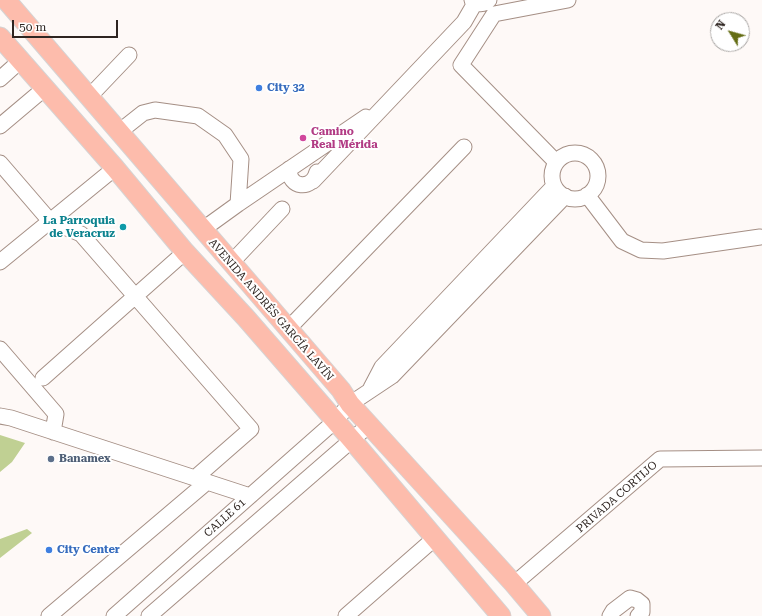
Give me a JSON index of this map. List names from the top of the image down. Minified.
{"streets":{"main road":["AVENIDA ANDRÉS GARCÍA LAVÍN"],"street":["PRIVADA CORTIJO","CALLE 61"]},"crossings":[["AVENIDA ANDRÉS GARCÍA LAVÍN","PRIVADA CORTIJO"],["AVENIDA ANDRÉS GARCÍA LAVÍN","CALLE 61"]],"places":["City 32","Camino Real Mérida","La Parroquia de Veracruz","Banamex","City Center"],"scale_bar":"50 m","north":"top left"}
